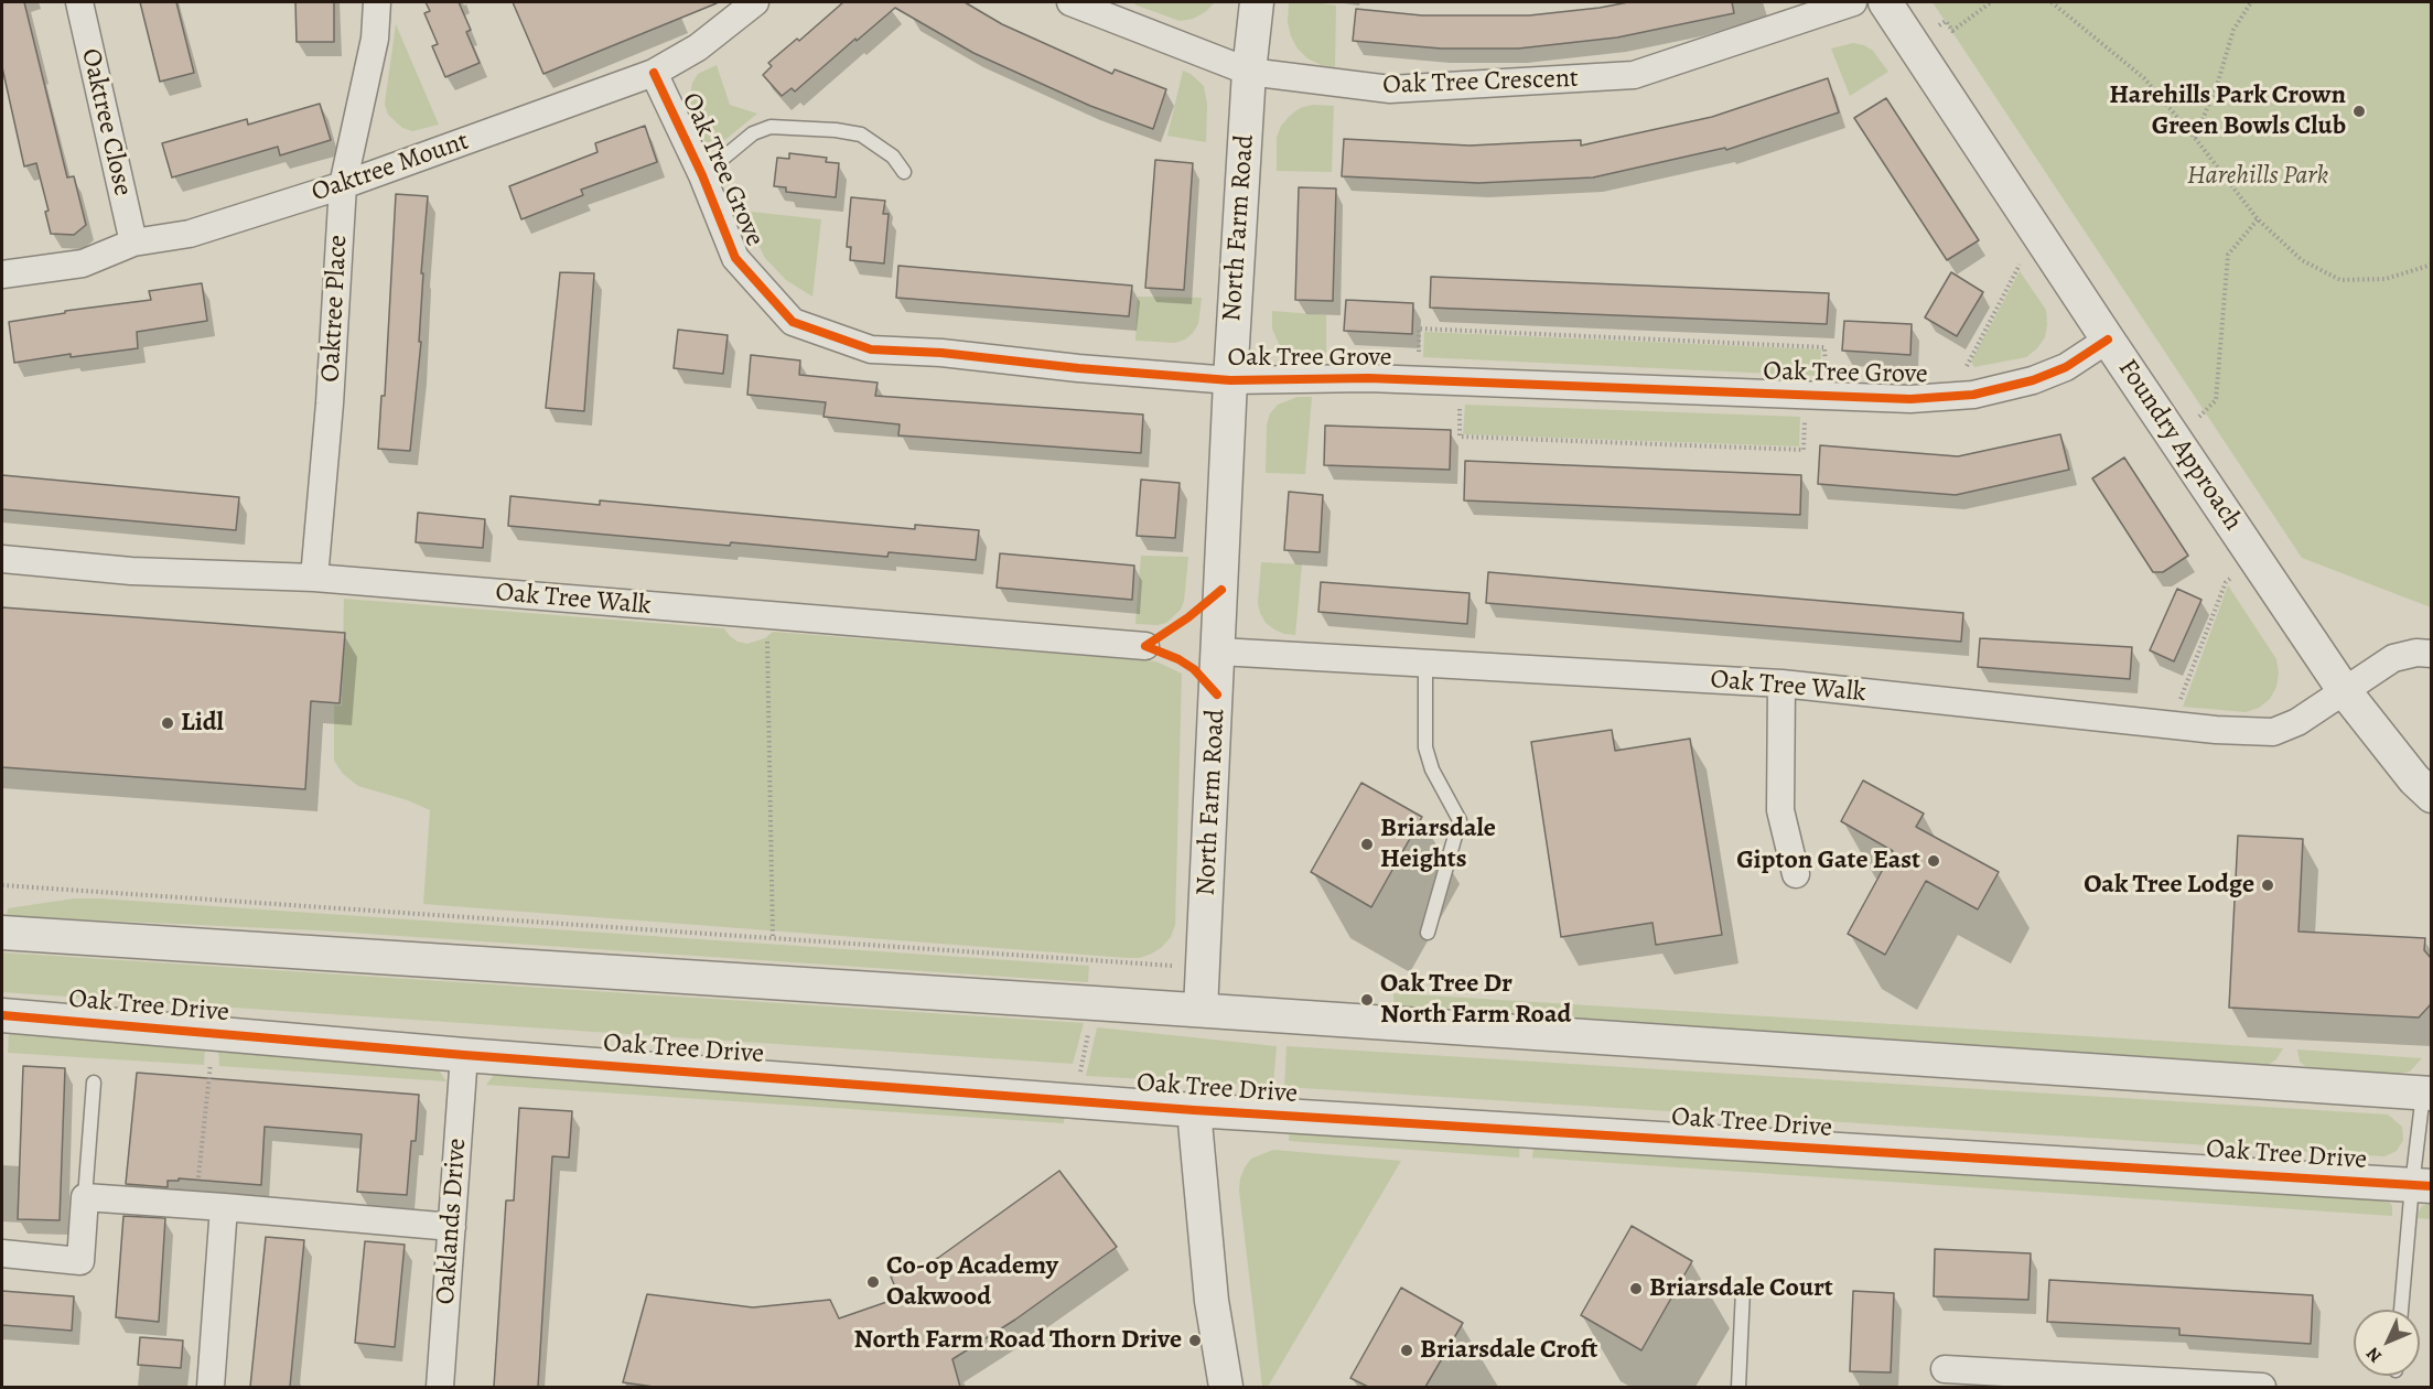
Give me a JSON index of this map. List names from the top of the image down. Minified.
{"streets":{"street":["Oak Tree Crescent","Oaktree Close","Oaktree Mount","Oak Tree Grove","North Farm Road","Oaktree Place","Foundry Approach","Oak Tree Walk","Oak Tree Drive","Oaklands Drive"]},"crossings":[["Oak Tree Crescent","North Farm Road"],["Oaktree Close","Oaktree Mount"],["Oaktree Mount","Oak Tree Grove"],["Oaktree Mount","Oaktree Place"],["Oak Tree Grove","North Farm Road"],["Oak Tree Grove","Foundry Approach"],["North Farm Road","Oak Tree Walk"],["Oaktree Place","Oak Tree Walk"],["Foundry Approach","Oak Tree Walk"],["Oak Tree Drive","Oaklands Drive"]],"parks":["Harehills Park"],"places":["Harehills Park Crown Green Bowls Club","Lidl","Briarsdale Heights","Gipton Gate East","Oak Tree Lodge","Oak Tree Dr North Farm Road","Co-op Academy Oakwood","Briarsdale Court","North Farm Road Thorn Drive","Briarsdale Croft"],"north":"bottom left"}
